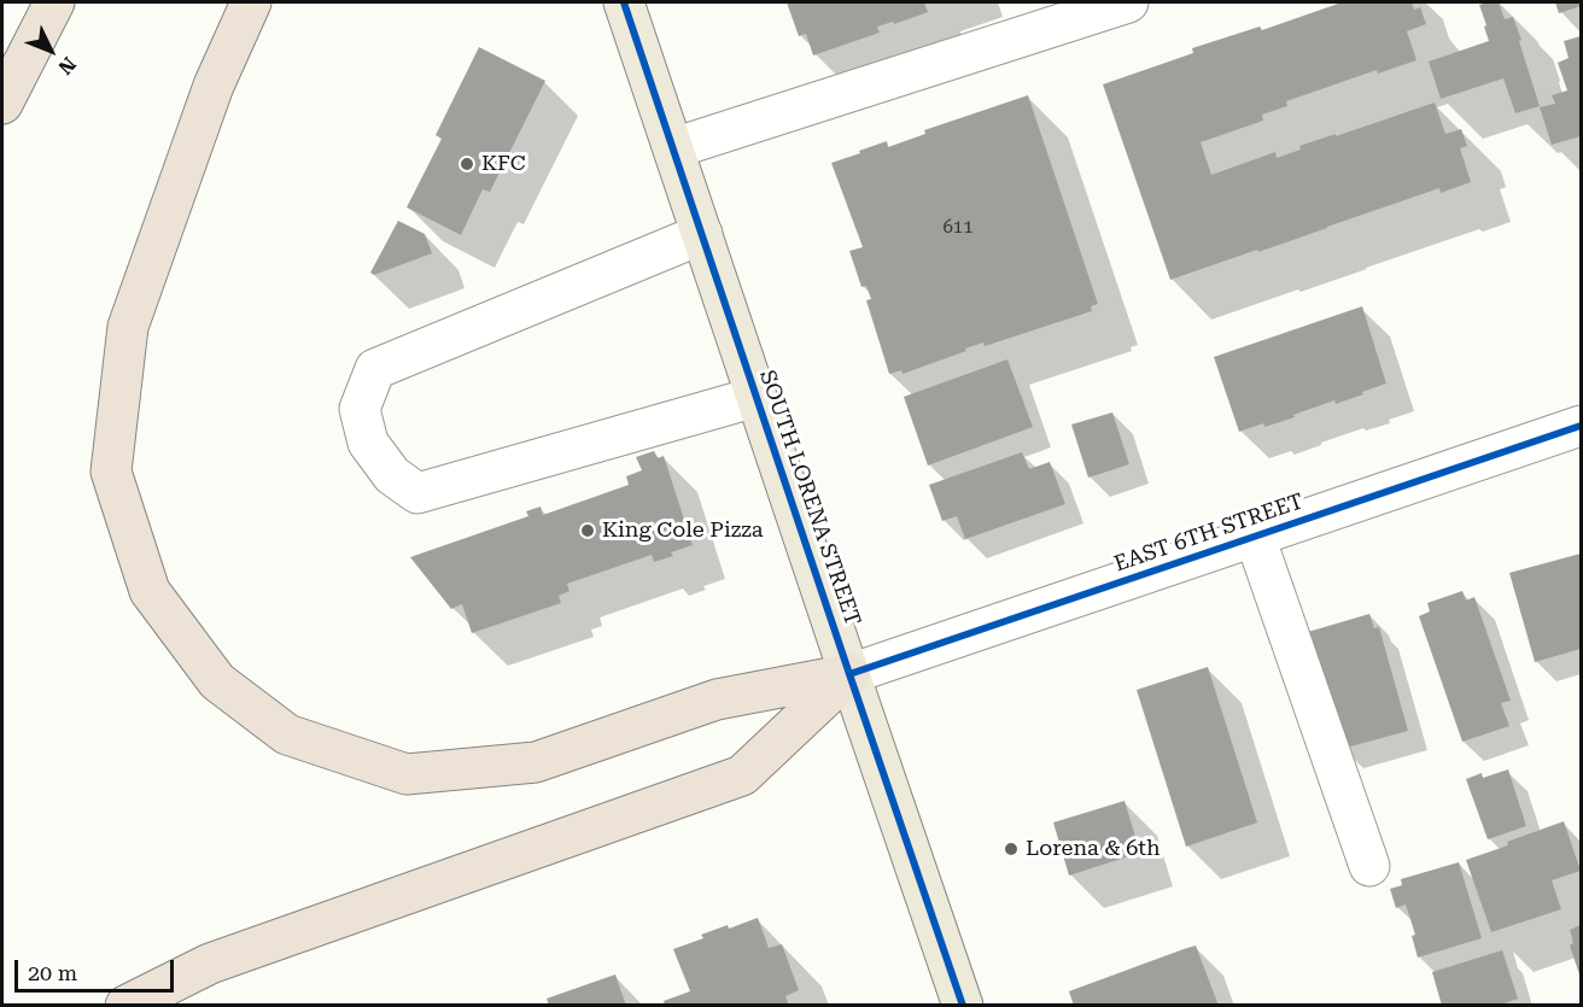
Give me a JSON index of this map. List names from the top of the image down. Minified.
{"streets":{"main road":["SOUTH LORENA STREET"],"street":["EAST 6TH STREET"]},"crossings":[["SOUTH LORENA STREET","EAST 6TH STREET"]],"places":["KFC","King Cole Pizza","Lorena & 6th"],"house_numbers":["611"],"scale_bar":"20 m","north":"bottom right"}
